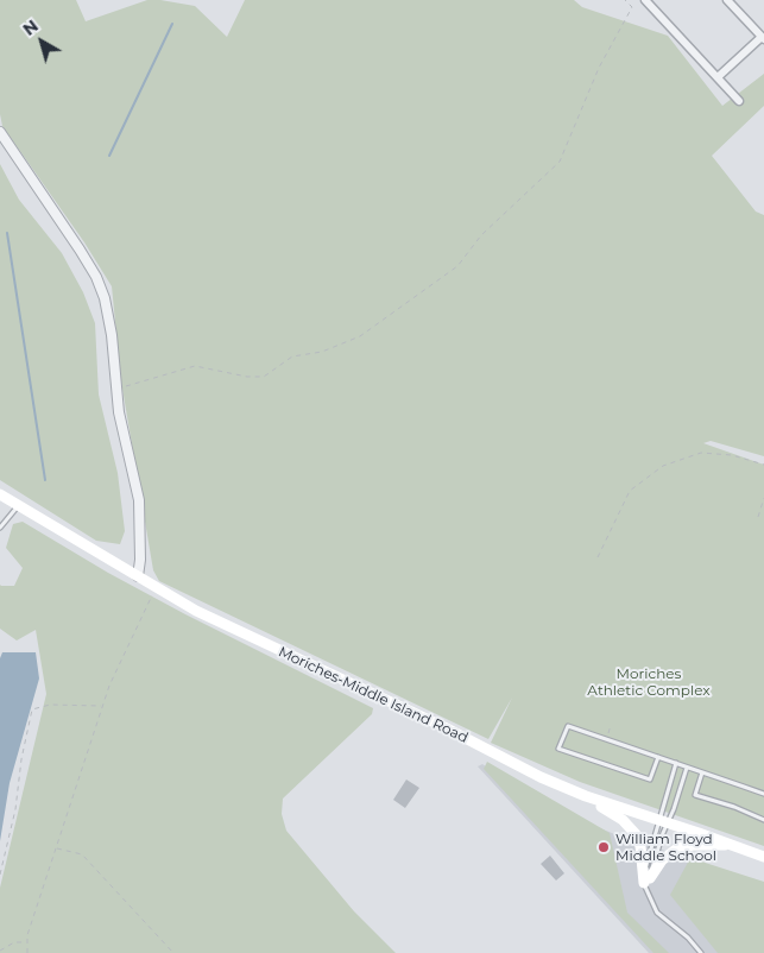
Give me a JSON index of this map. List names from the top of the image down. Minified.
{"streets":{"main road":["Moriches-Middle Island Road"]},"parks":["Moriches Athletic Complex"],"places":["William Floyd Middle School"],"north":"top left"}
